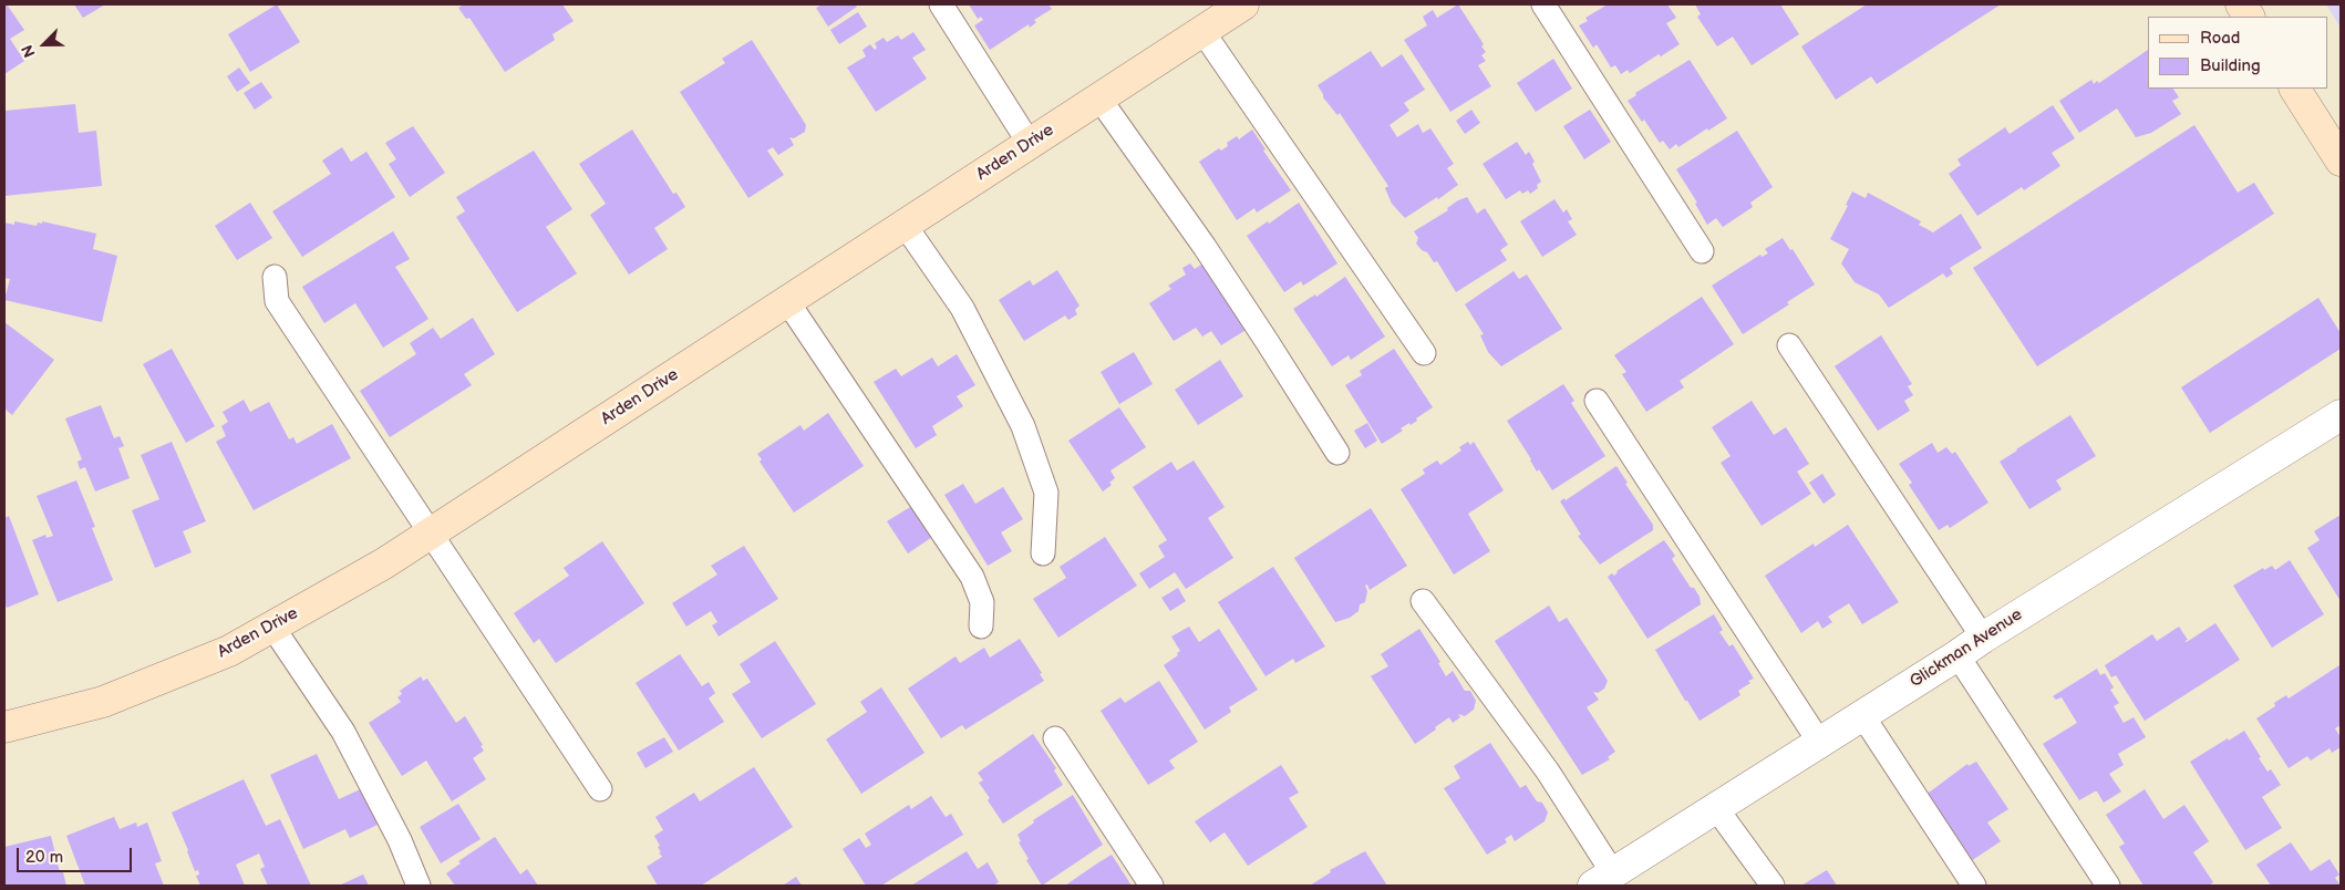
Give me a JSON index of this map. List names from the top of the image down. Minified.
{"streets":{"street":["Arden Drive","Glickman Avenue"]},"legend":["Road","Building"],"scale_bar":"20 m","north":"bottom left"}
